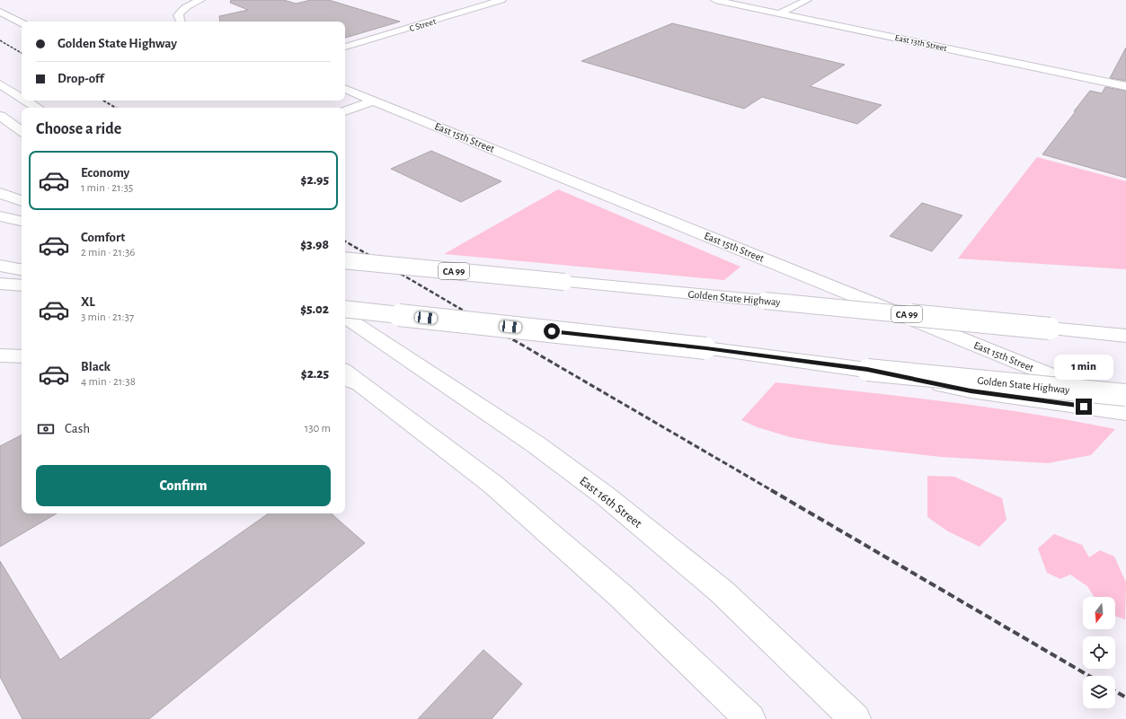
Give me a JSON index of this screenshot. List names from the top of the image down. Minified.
{"streets":{"main road":["C Street","East 13th Street","East 15th Street","CA 99","Golden State Highway","East 16th Street"]},"north":"bottom","page":{"banner":["Golden State Highway","Drop-off"],"heading":"Choose a ride","list":[{"name":"Economy","note":"1 min · 21:35","value":"$2.95"},{"name":"Comfort","note":"2 min · 21:36","value":"$3.98"},{"name":"XL","note":"3 min · 21:37","value":"$5.02"},{"name":"Black","note":"4 min · 21:38","value":"$2.25"}],"bubble":"1 min","pay":["Cash","130 m"],"buttons":"Confirm"}}
